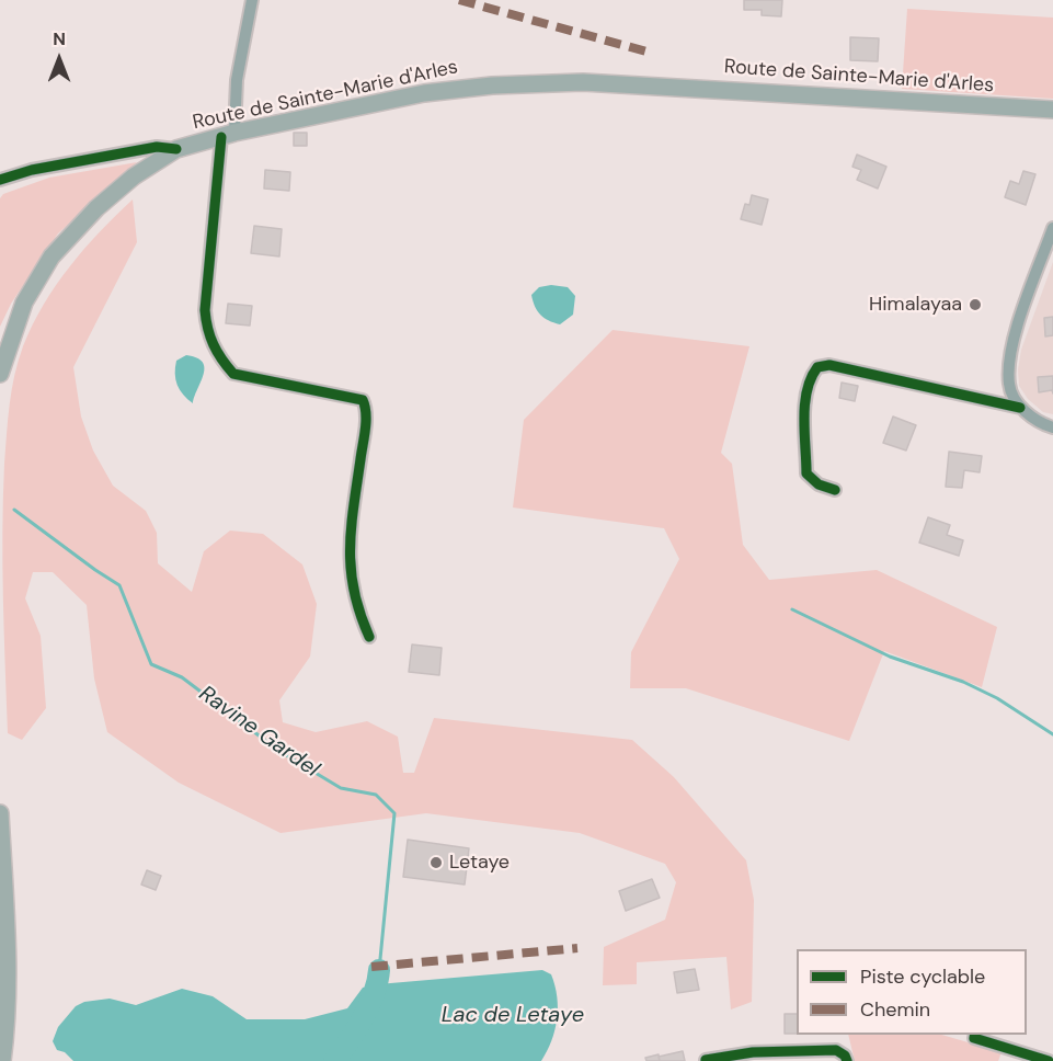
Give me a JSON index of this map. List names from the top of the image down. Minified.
{"streets":{"main road":["Route de Sainte-Marie d'Arles"]},"water":["Ravine Gardel","Lac de Letaye"],"places":["Himalayaa","Letaye"],"legend":["Piste cyclable","Chemin"],"north":"top"}
